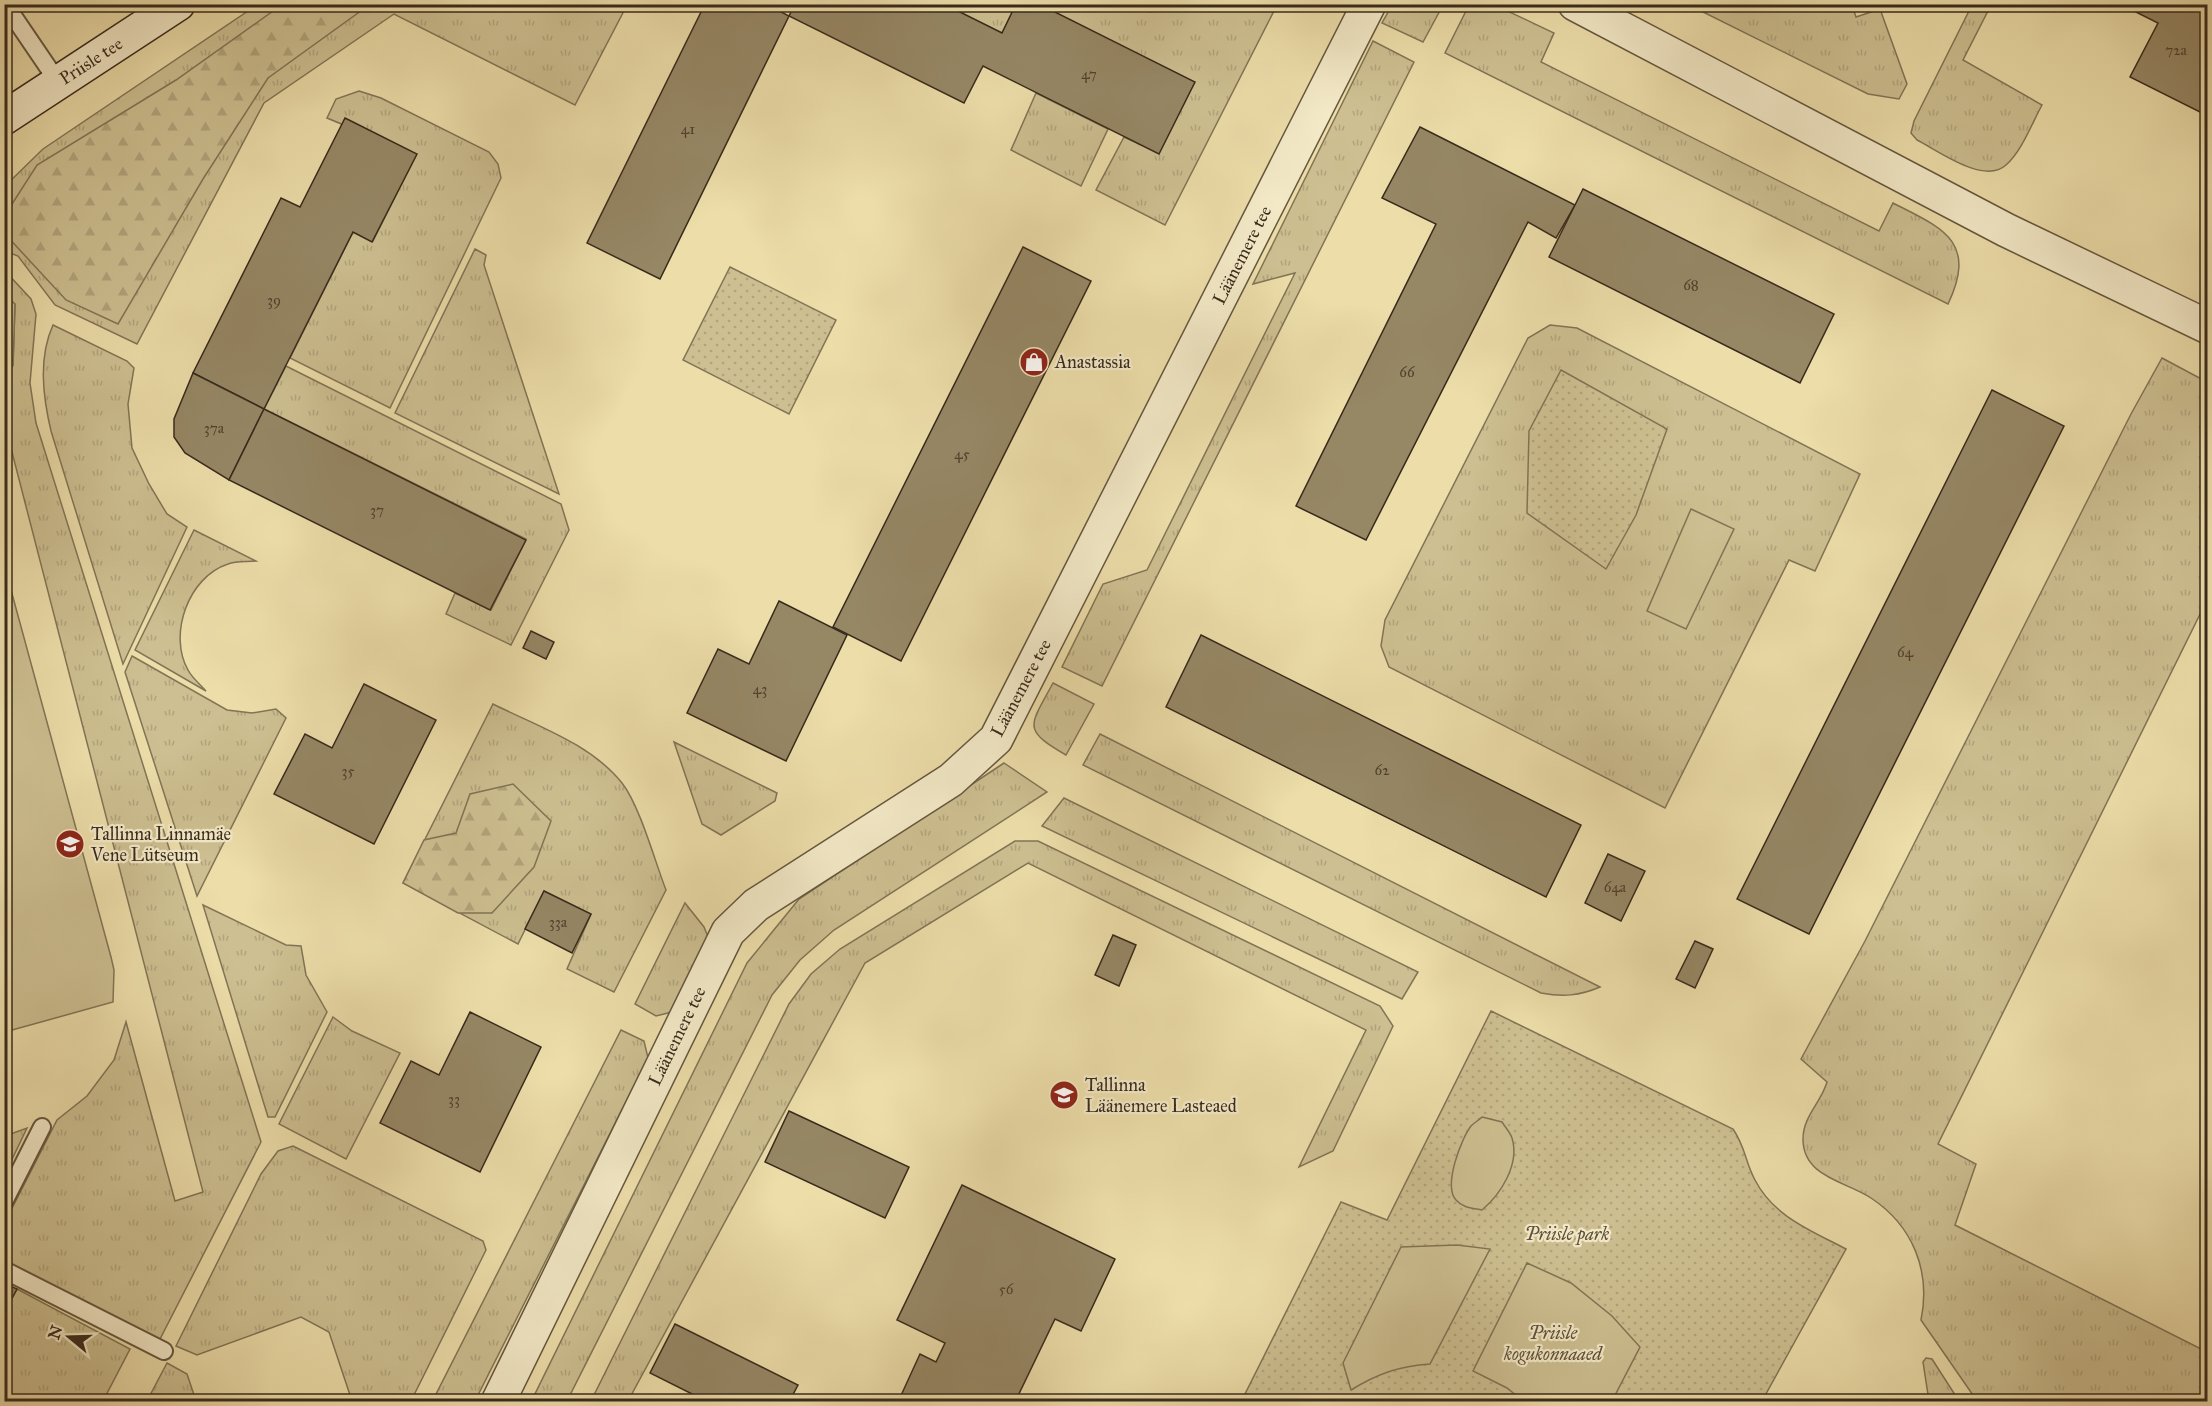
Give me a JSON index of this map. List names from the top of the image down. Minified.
{"streets":{"street":["Priisle tee","Läänemere tee"]},"parks":["Priisle park","Priisle kogukonnaaed"],"places":{"shop":["Anastassia"],"school or university":["Tallinna Linnamäe Vene Lütseum","Tallinna Läänemere Lasteaed"]},"house_numbers":["72a","47","41","68","39","66","37a","45","37","64","43","62","35","64a","33a","33","56"],"north":"left"}
